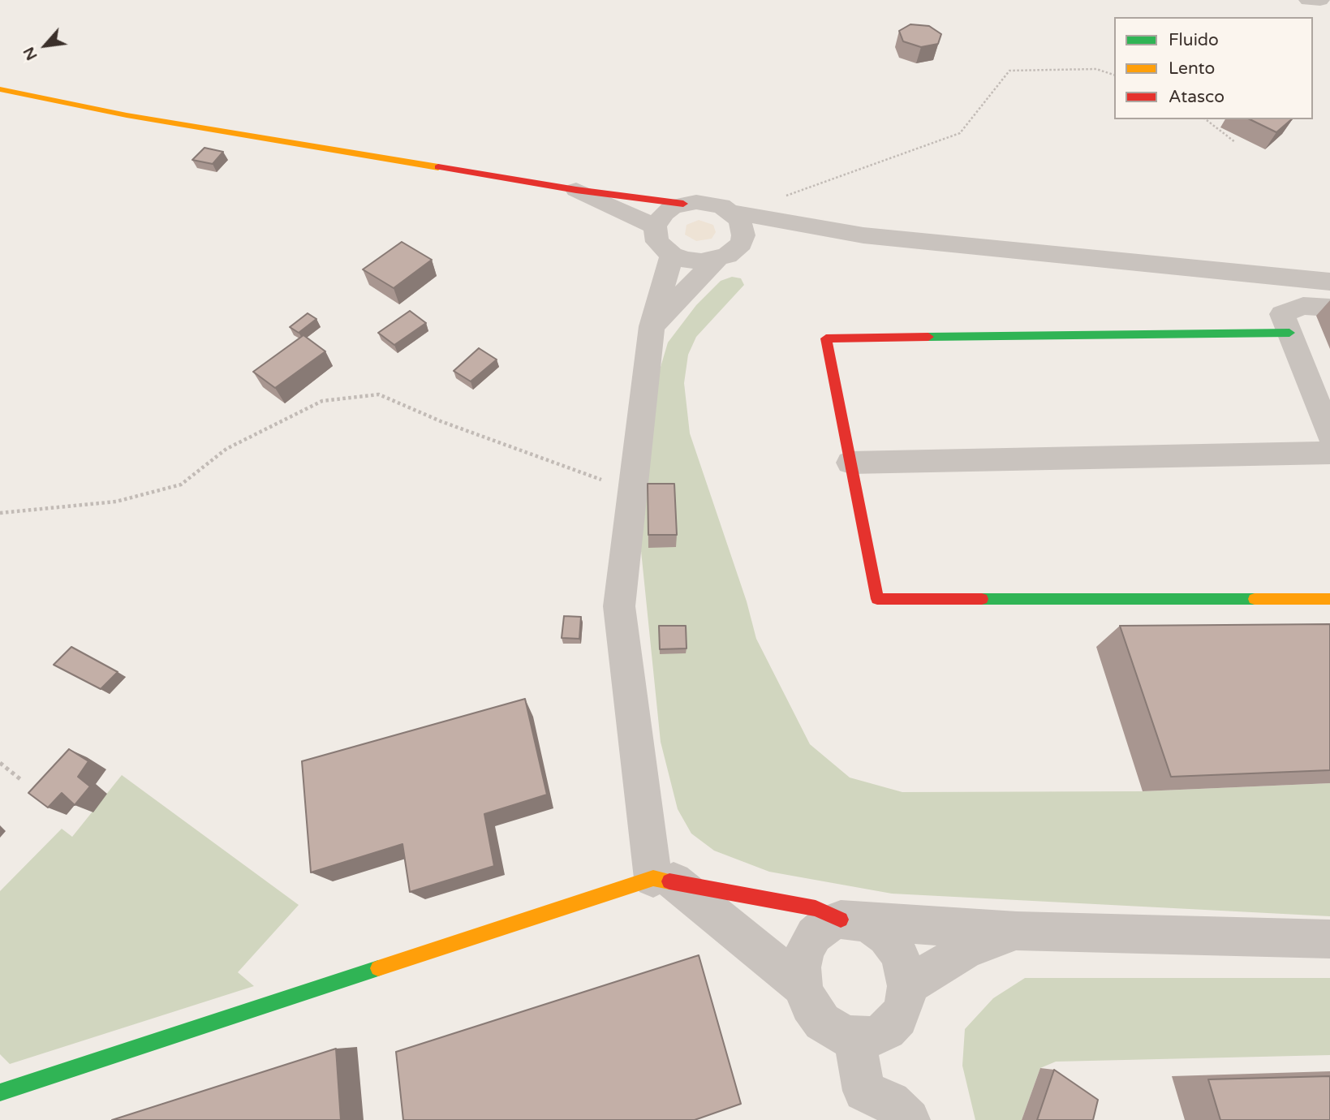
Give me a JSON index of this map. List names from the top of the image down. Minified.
{"legend":["Fluido","Lento","Atasco"],"north":"bottom left"}
